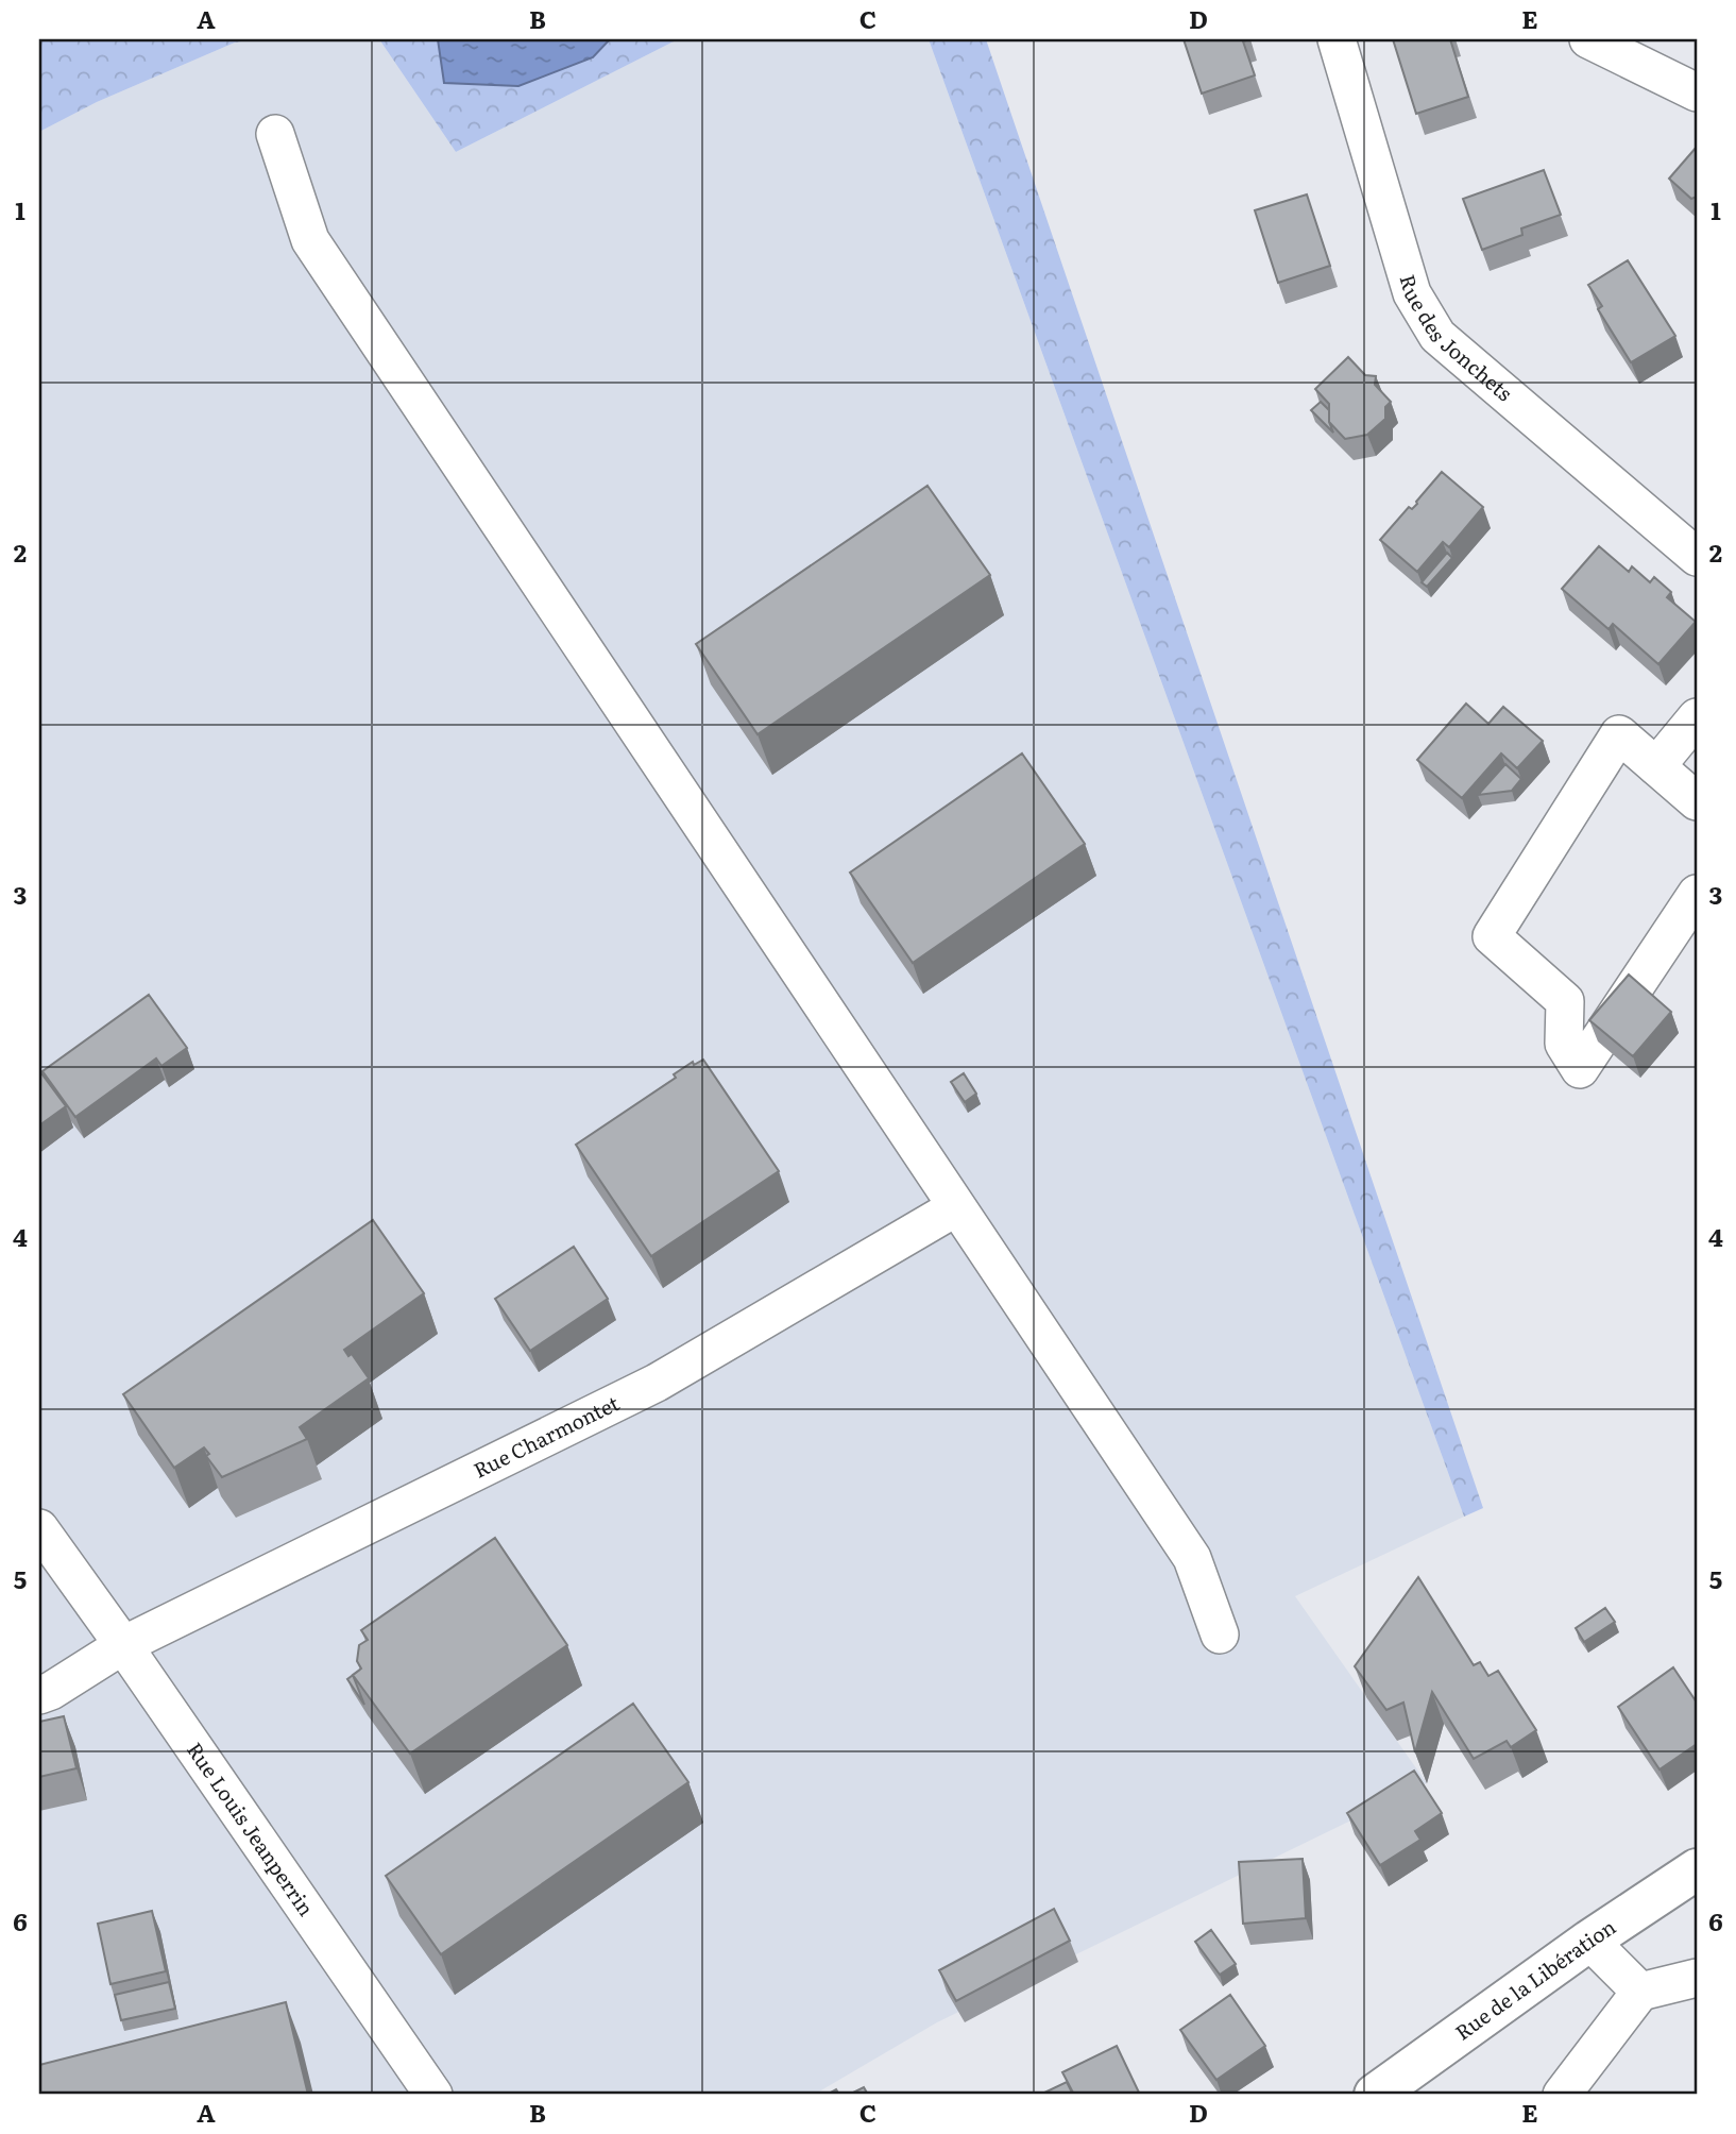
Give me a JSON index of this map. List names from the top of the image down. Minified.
{"streets":{"street":["Rue des Jonchets","Rue Charmontet","Rue Louis Jeanperrin","Rue de la Libération"]},"crossings":[["Rue Charmontet","Rue Louis Jeanperrin"]],"grid":{"columns":["A","B","C","D","E"],"rows":["1","2","3","4","5","6"]}}
